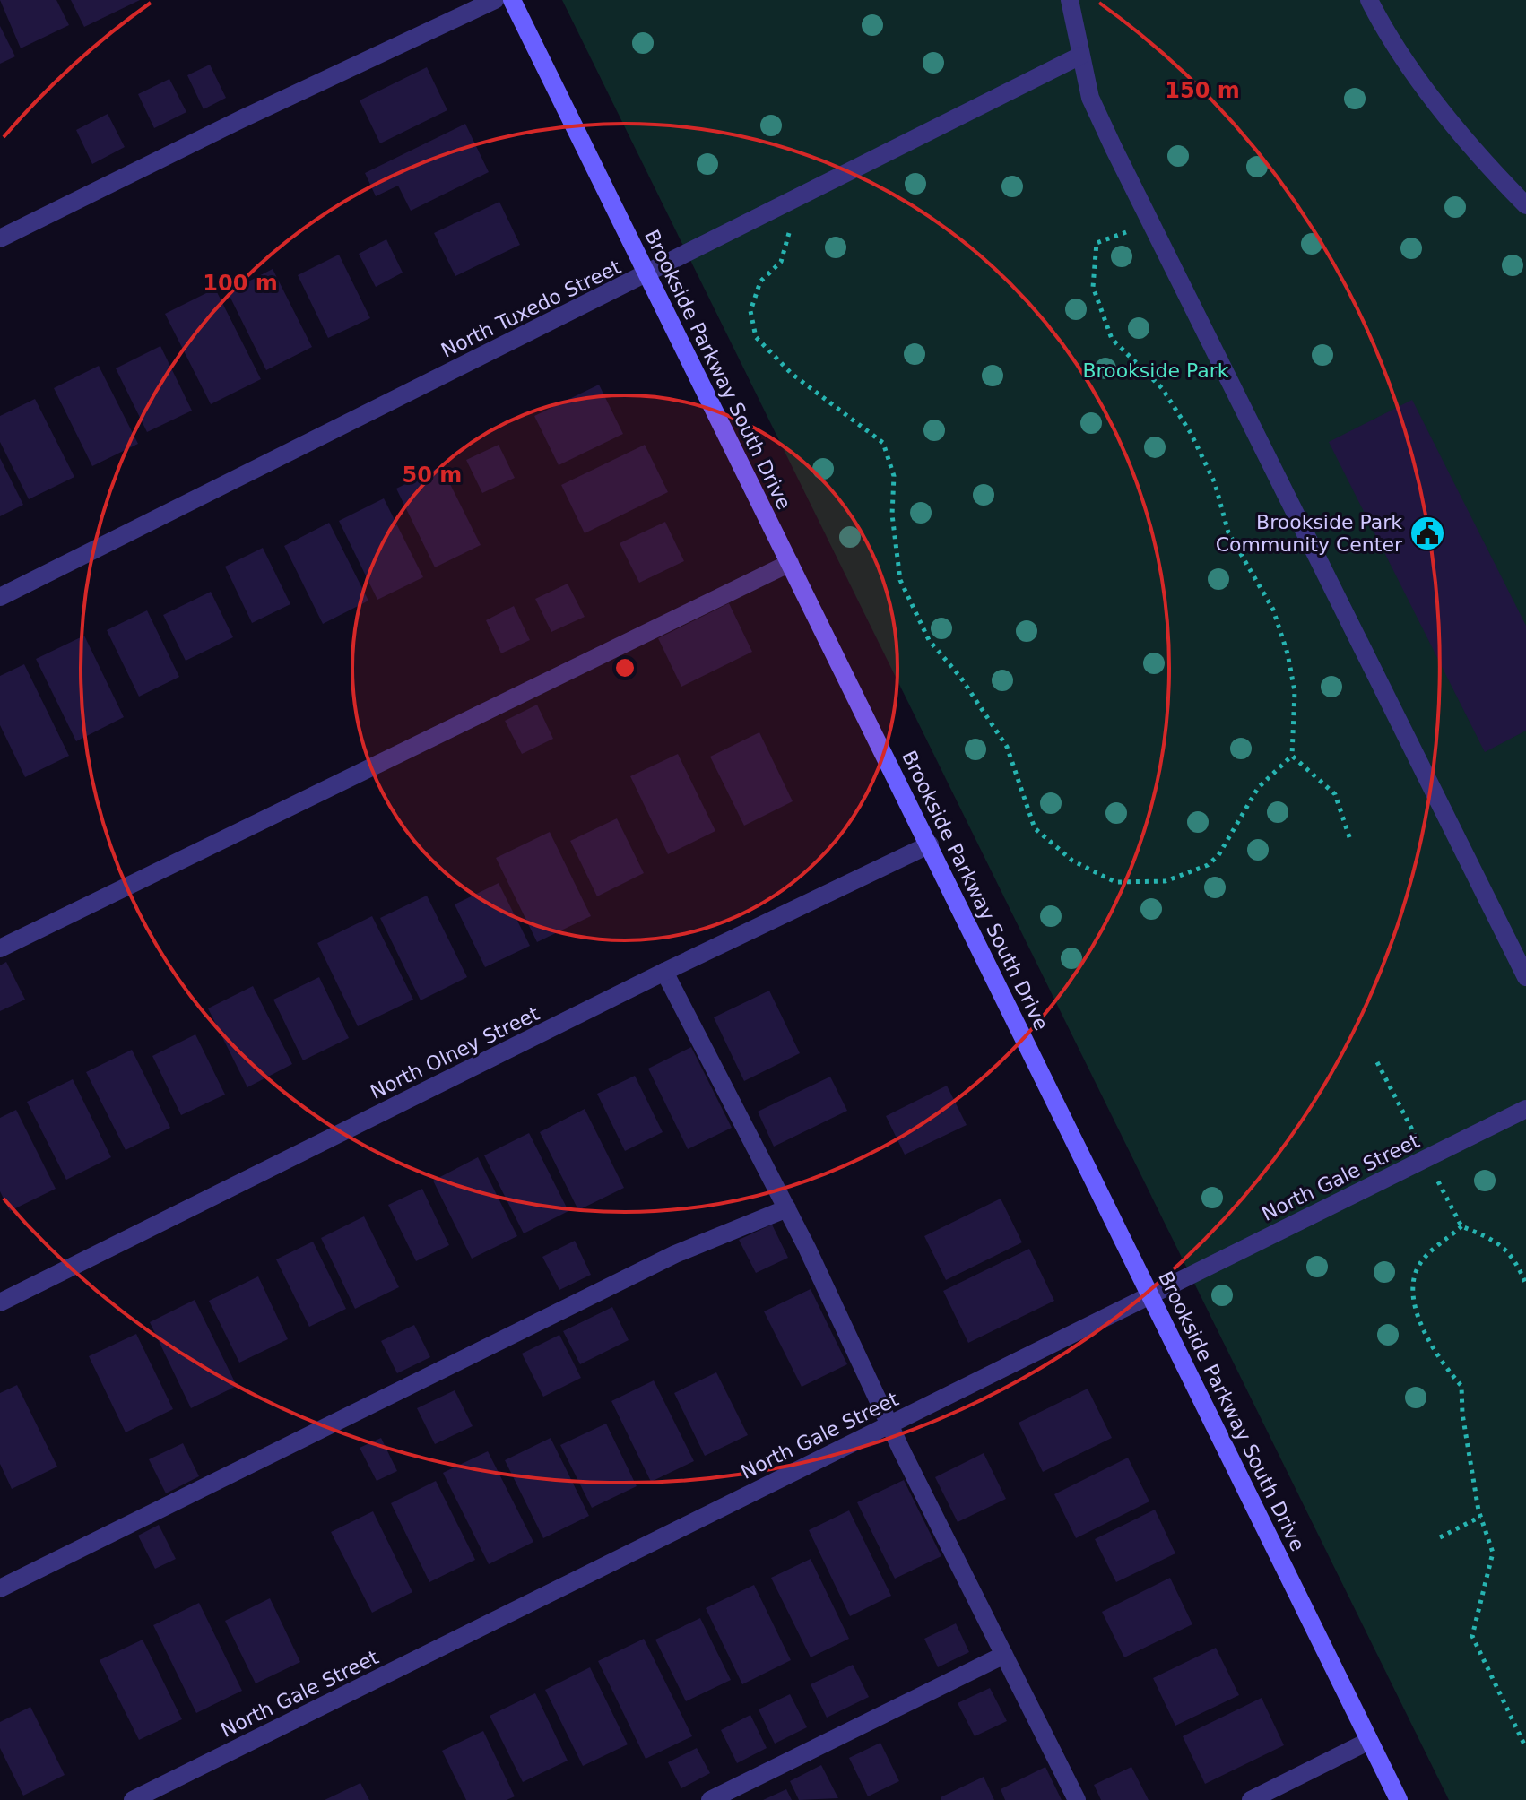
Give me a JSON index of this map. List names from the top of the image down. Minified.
{"streets":{"main road":["Brookside Parkway South Drive"],"street":["North Tuxedo Street","North Olney Street","North Gale Street"]},"crossings":[["North Tuxedo Street","Brookside Parkway South Drive"],["Brookside Parkway South Drive","North Olney Street"],["Brookside Parkway South Drive","North Gale Street"]],"parks":["Brookside Park"],"places":{"public building":["Brookside Park Community Center"]},"rings":["150 m","100 m","50 m"]}
